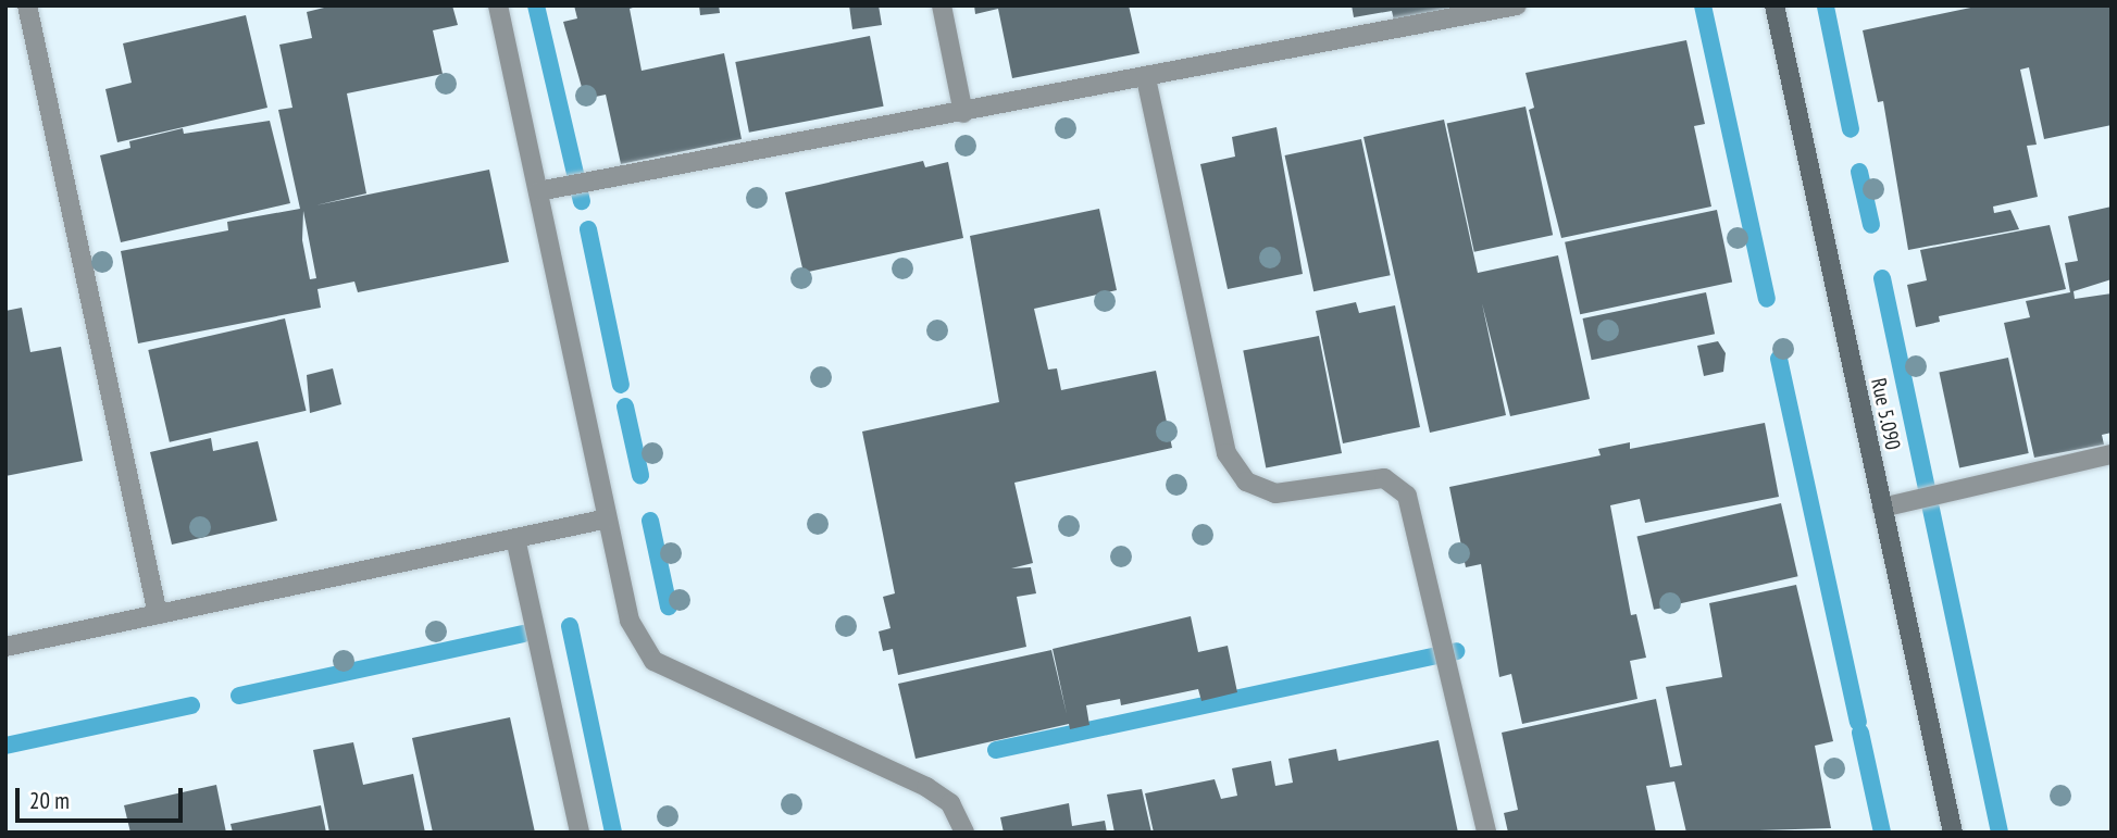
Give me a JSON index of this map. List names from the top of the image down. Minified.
{"streets":{"main road":["Rue 5.090"]},"scale_bar":"20 m"}
